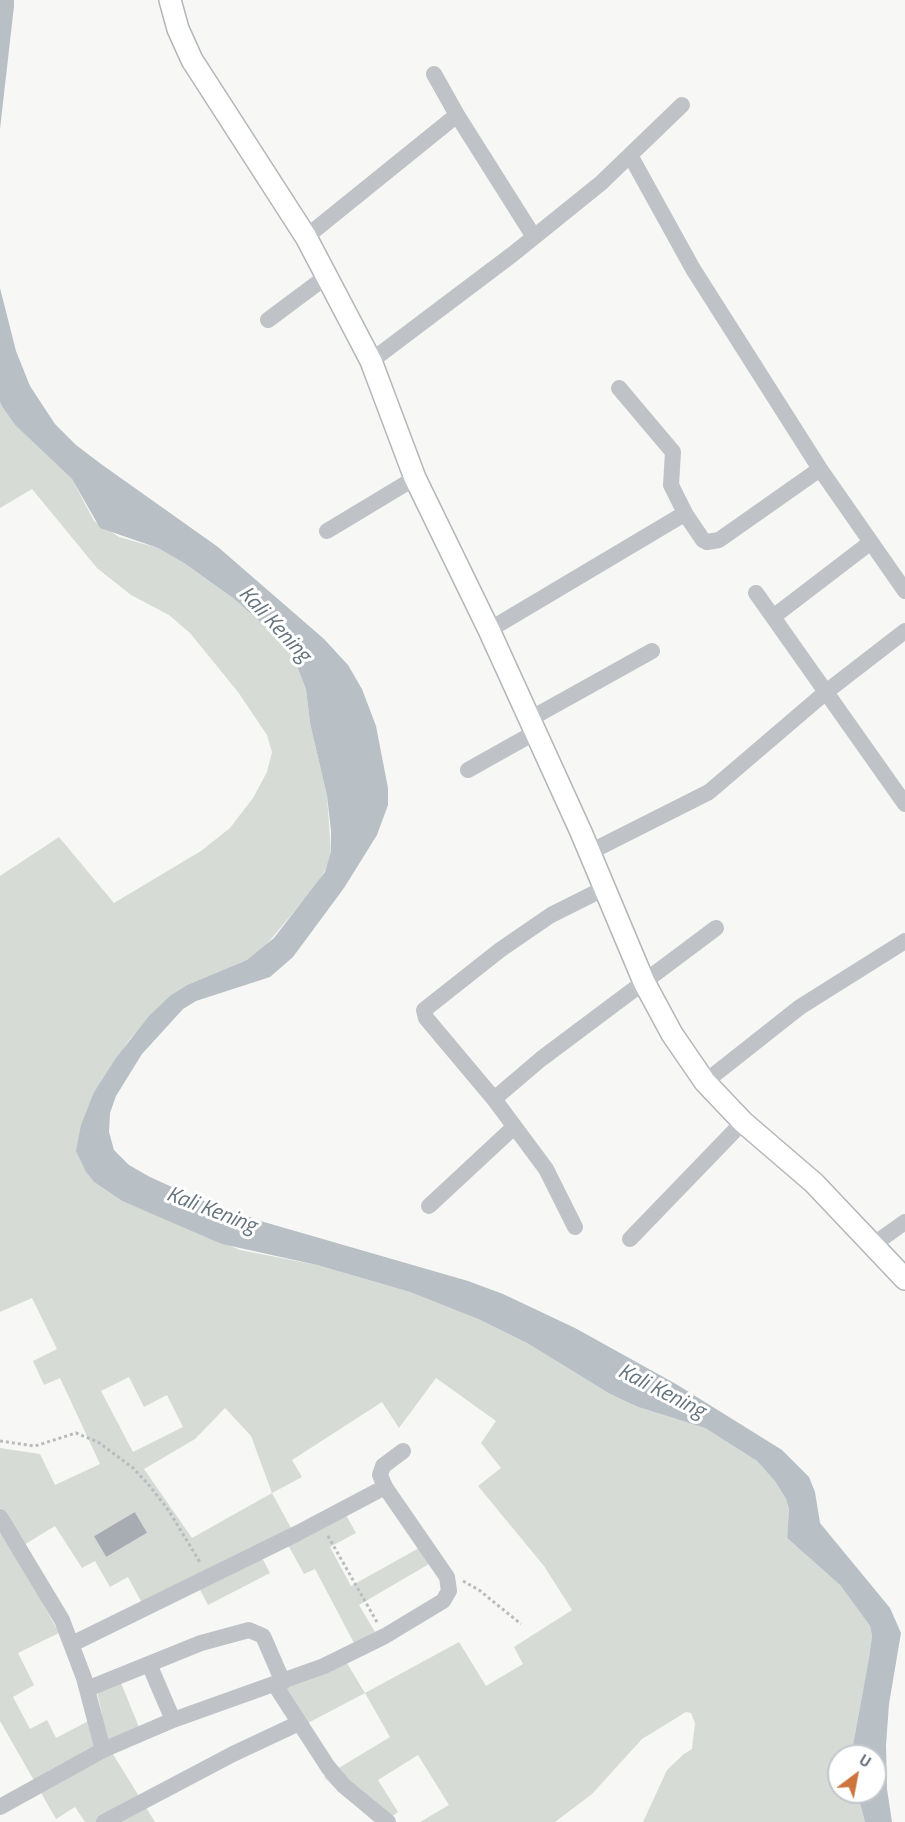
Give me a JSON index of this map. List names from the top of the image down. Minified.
{"water":["Kali Kening"],"north":"top right"}
